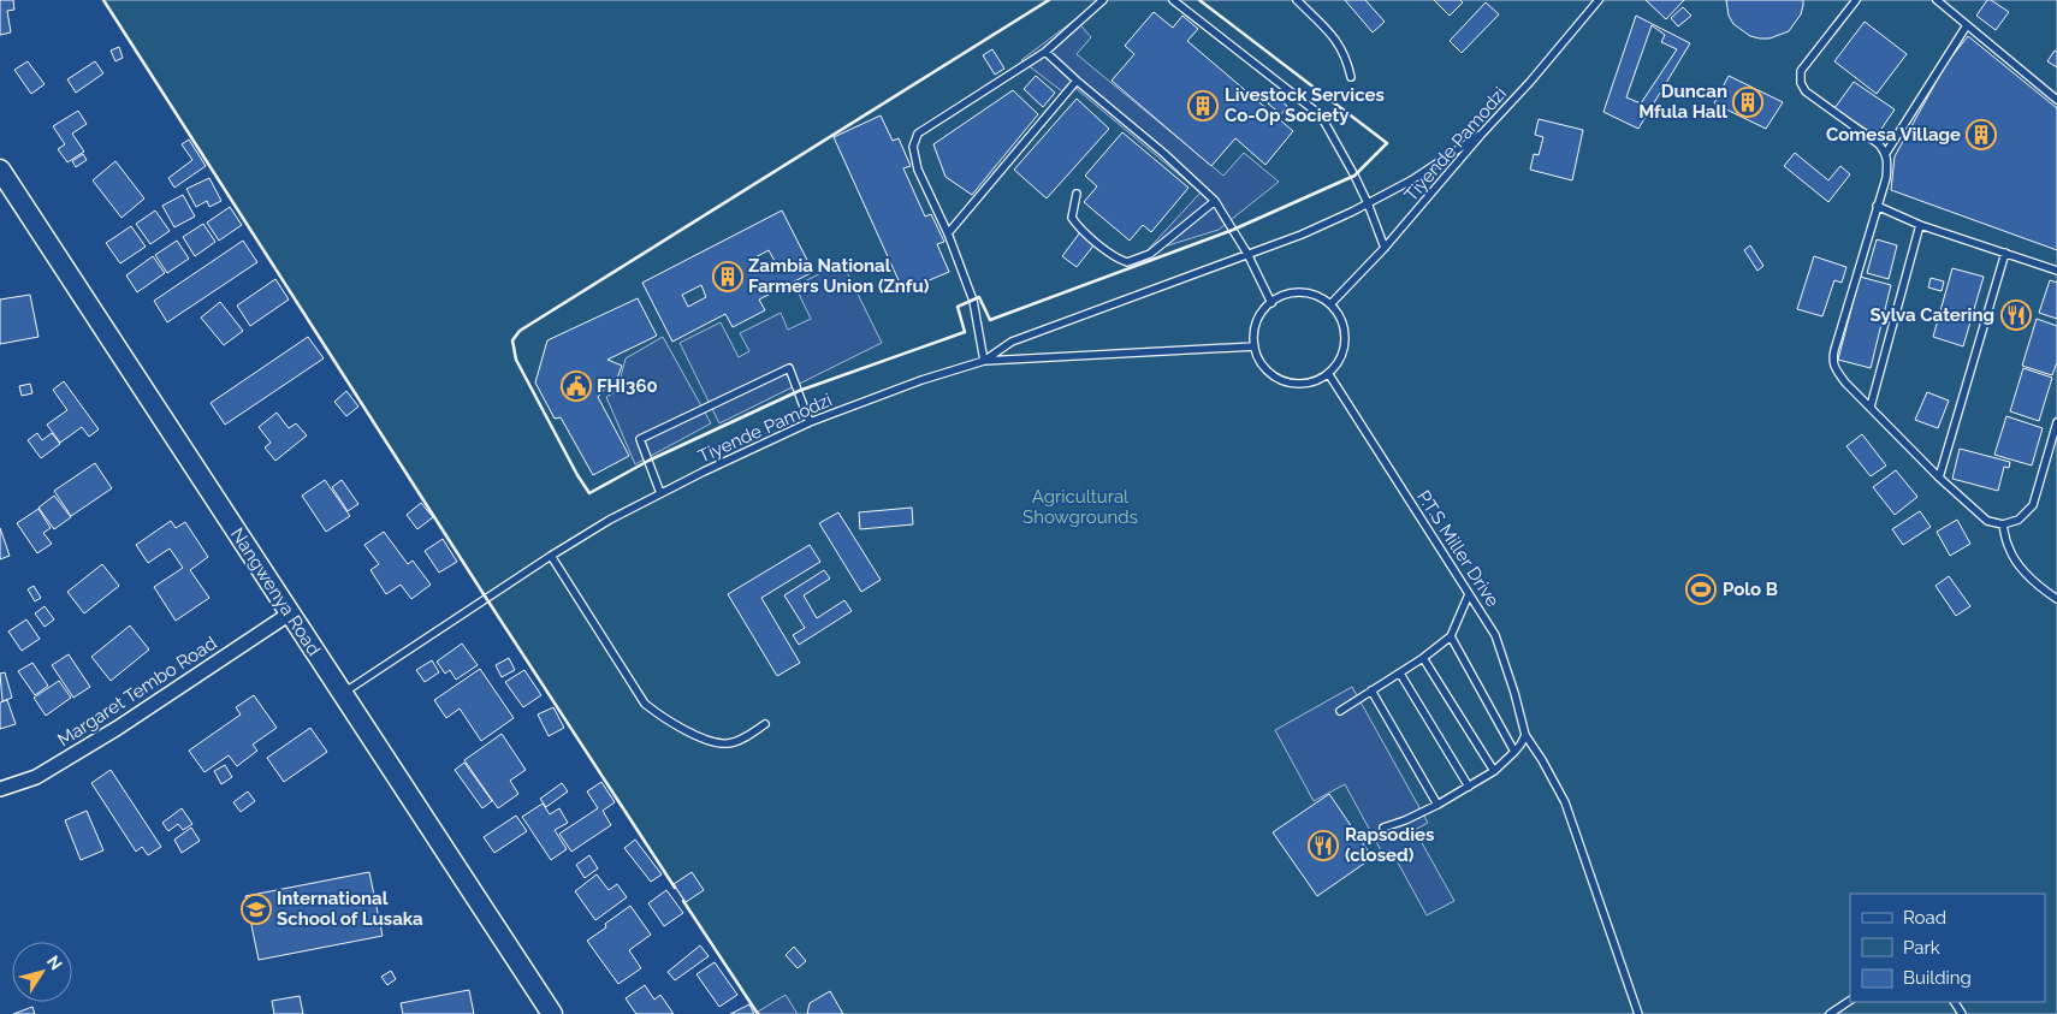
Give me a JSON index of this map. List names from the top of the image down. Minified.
{"streets":{"main road":["Nangwenya Road"],"street":["Margaret Tembo Road"],"lane":["Tiyende Pamodzi","P.T.S Miller Drive"]},"crossings":[["Tiyende Pamodzi","P.T.S Miller Drive"],["Tiyende Pamodzi","Nangwenya Road"],["Nangwenya Road","Margaret Tembo Road"]],"parks":["Agricultural Showgrounds"],"places":{"building":["Duncan Mfula Hall","Livestock Services Co-Op Society","Comesa Village","Zambia National Farmers Union (Znfu)"],"restaurant":["Sylva Catering","Rapsodies (closed)"],"public building":["FHI360"],"sports":["Polo B"],"school or university":["International School of Lusaka"]},"legend":["Road","Park","Building"],"north":"top right"}
